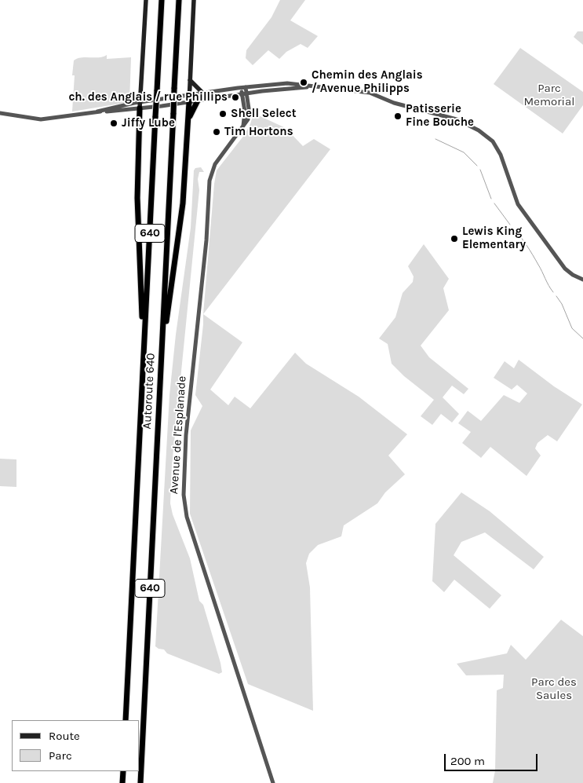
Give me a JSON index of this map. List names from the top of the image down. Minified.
{"streets":{"highway":["640","Autoroute 640"],"street":["Avenue de l'Esplanade"]},"parks":["Parc Memorial","Parc des Saules"],"places":["Chemin des Anglais / Avenue Philipps","ch. des Anglais / rue Phillips","Shell Select","Patisserie Fine Bouche","Jiffy Lube","Tim Hortons","Lewis King Elementary"],"legend":["Route","Parc"],"scale_bar":"200 m"}
